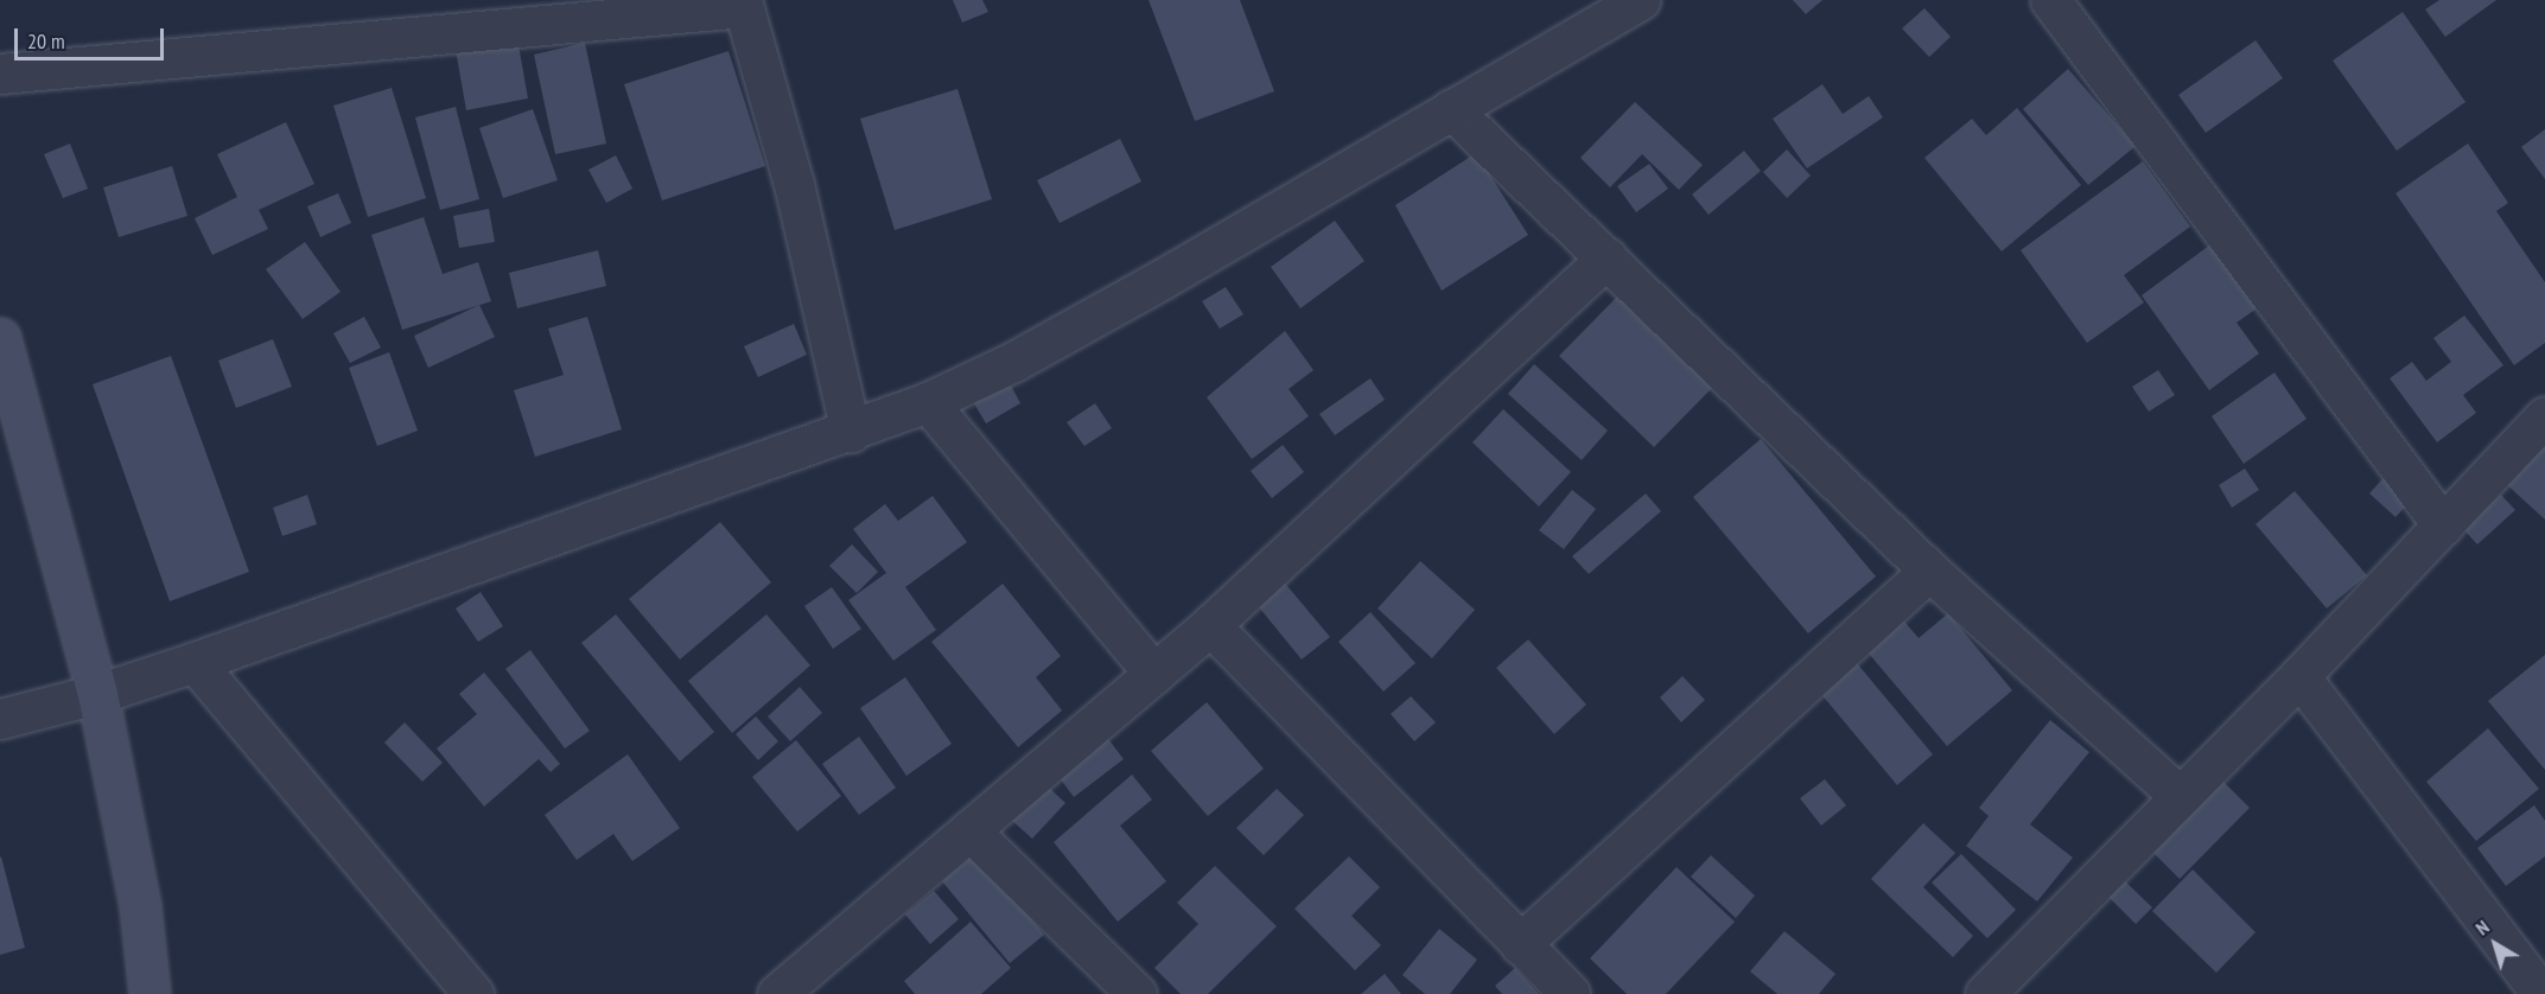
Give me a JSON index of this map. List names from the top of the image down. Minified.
{"scale_bar":"20 m","north":"top left"}
